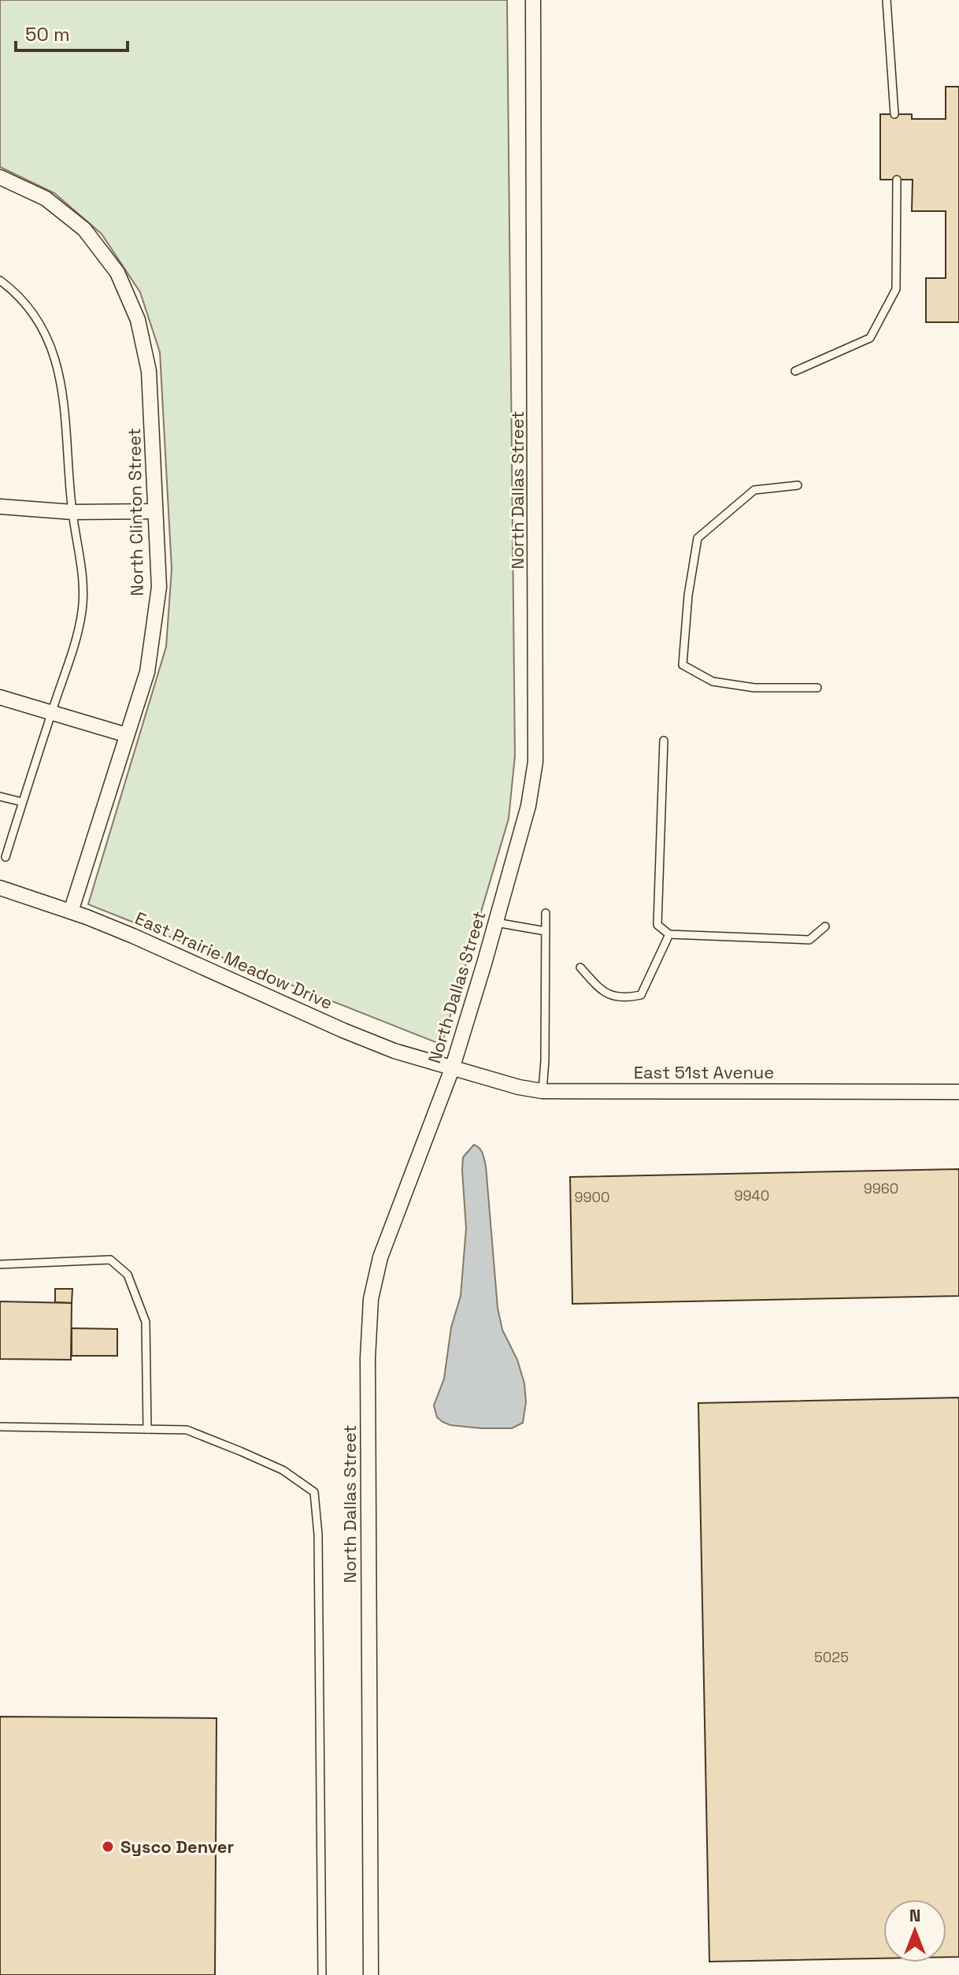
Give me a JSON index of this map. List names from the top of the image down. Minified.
{"streets":{"street":["North Dallas Street","North Clinton Street","East Prairie Meadow Drive","East 51st Avenue"]},"crossings":[["North Dallas Street","East Prairie Meadow Drive"],["North Dallas Street","East 51st Avenue"],["North Clinton Street","East Prairie Meadow Drive"],["East Prairie Meadow Drive","East 51st Avenue"]],"places":["Sysco Denver"],"house_numbers":["9960","9940","9900","5025"],"scale_bar":"50 m","north":"top"}
